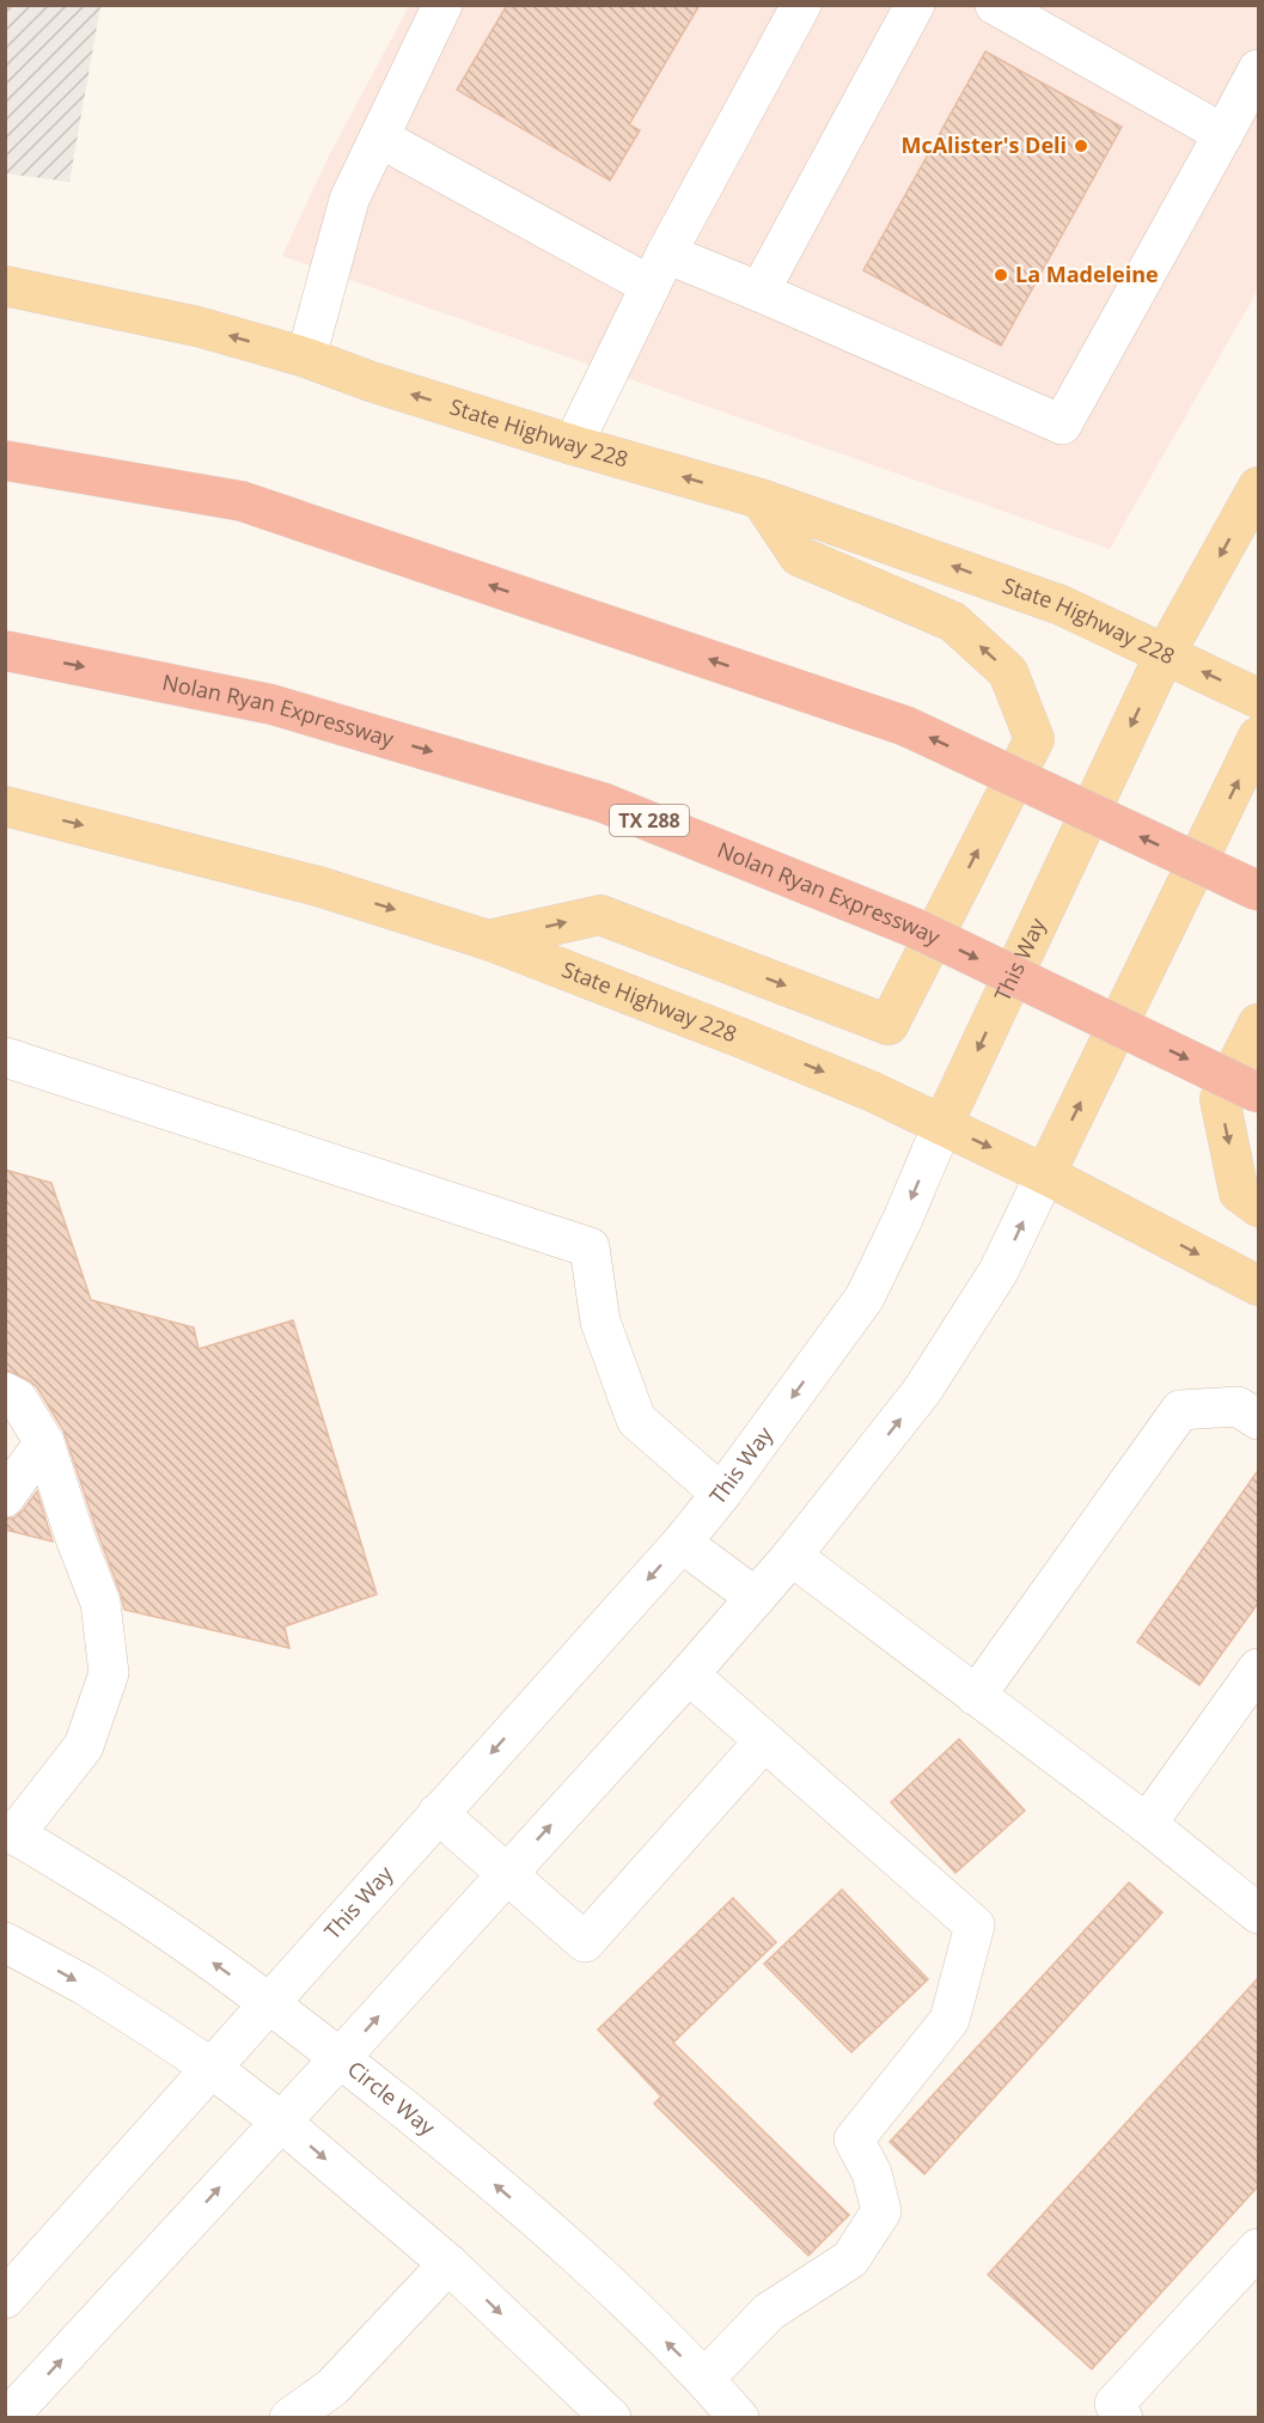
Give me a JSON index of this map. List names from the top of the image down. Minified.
{"streets":{"highway":["Nolan Ryan Expressway","TX 288"],"main road":["State Highway 228","This Way"],"street":["Circle Way"]},"crossings":[["State Highway 228","This Way"],["This Way","Circle Way"]],"places":["McAlister's Deli","La Madeleine"]}
